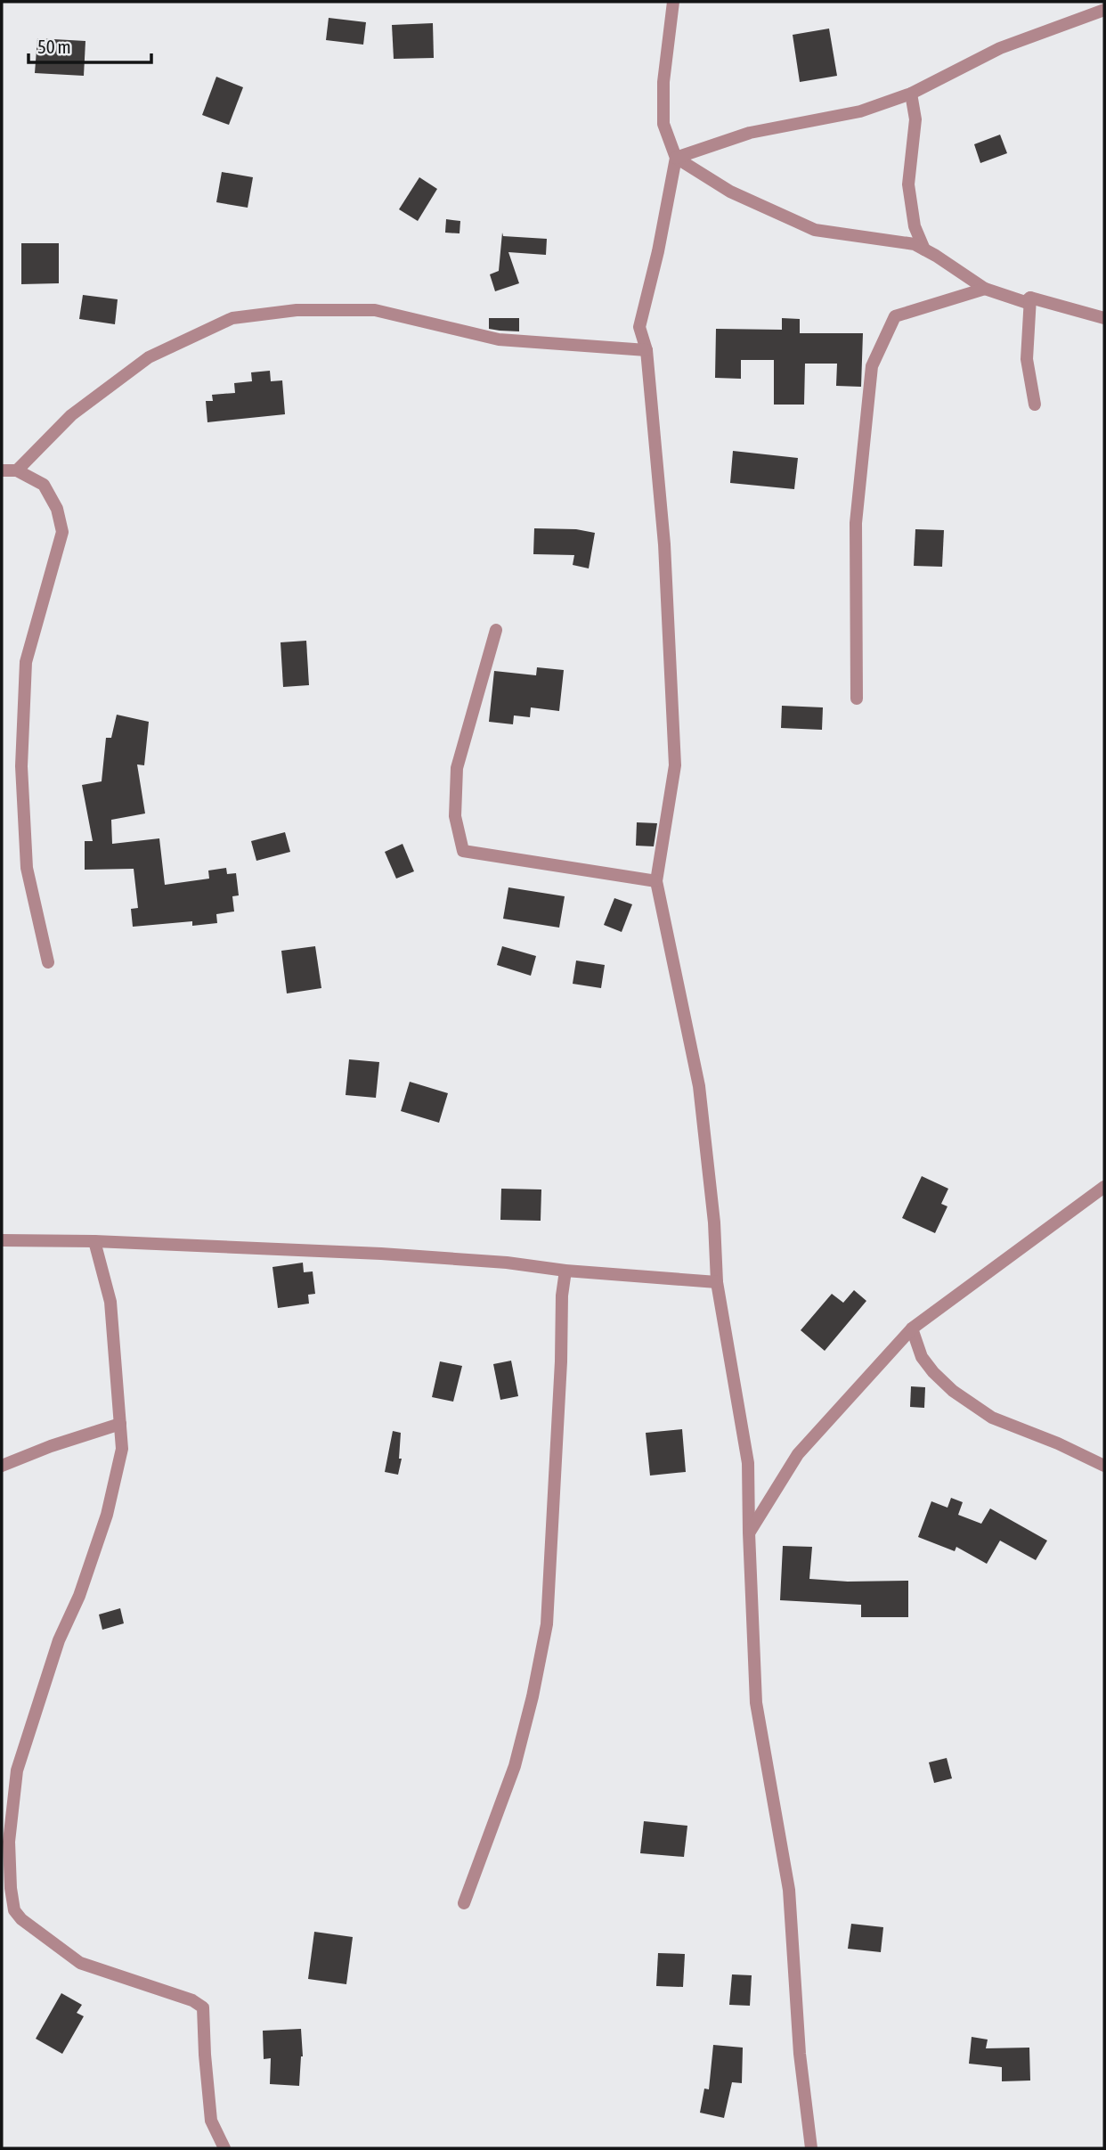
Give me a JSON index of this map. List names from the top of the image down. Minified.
{"scale_bar":"50 m"}
